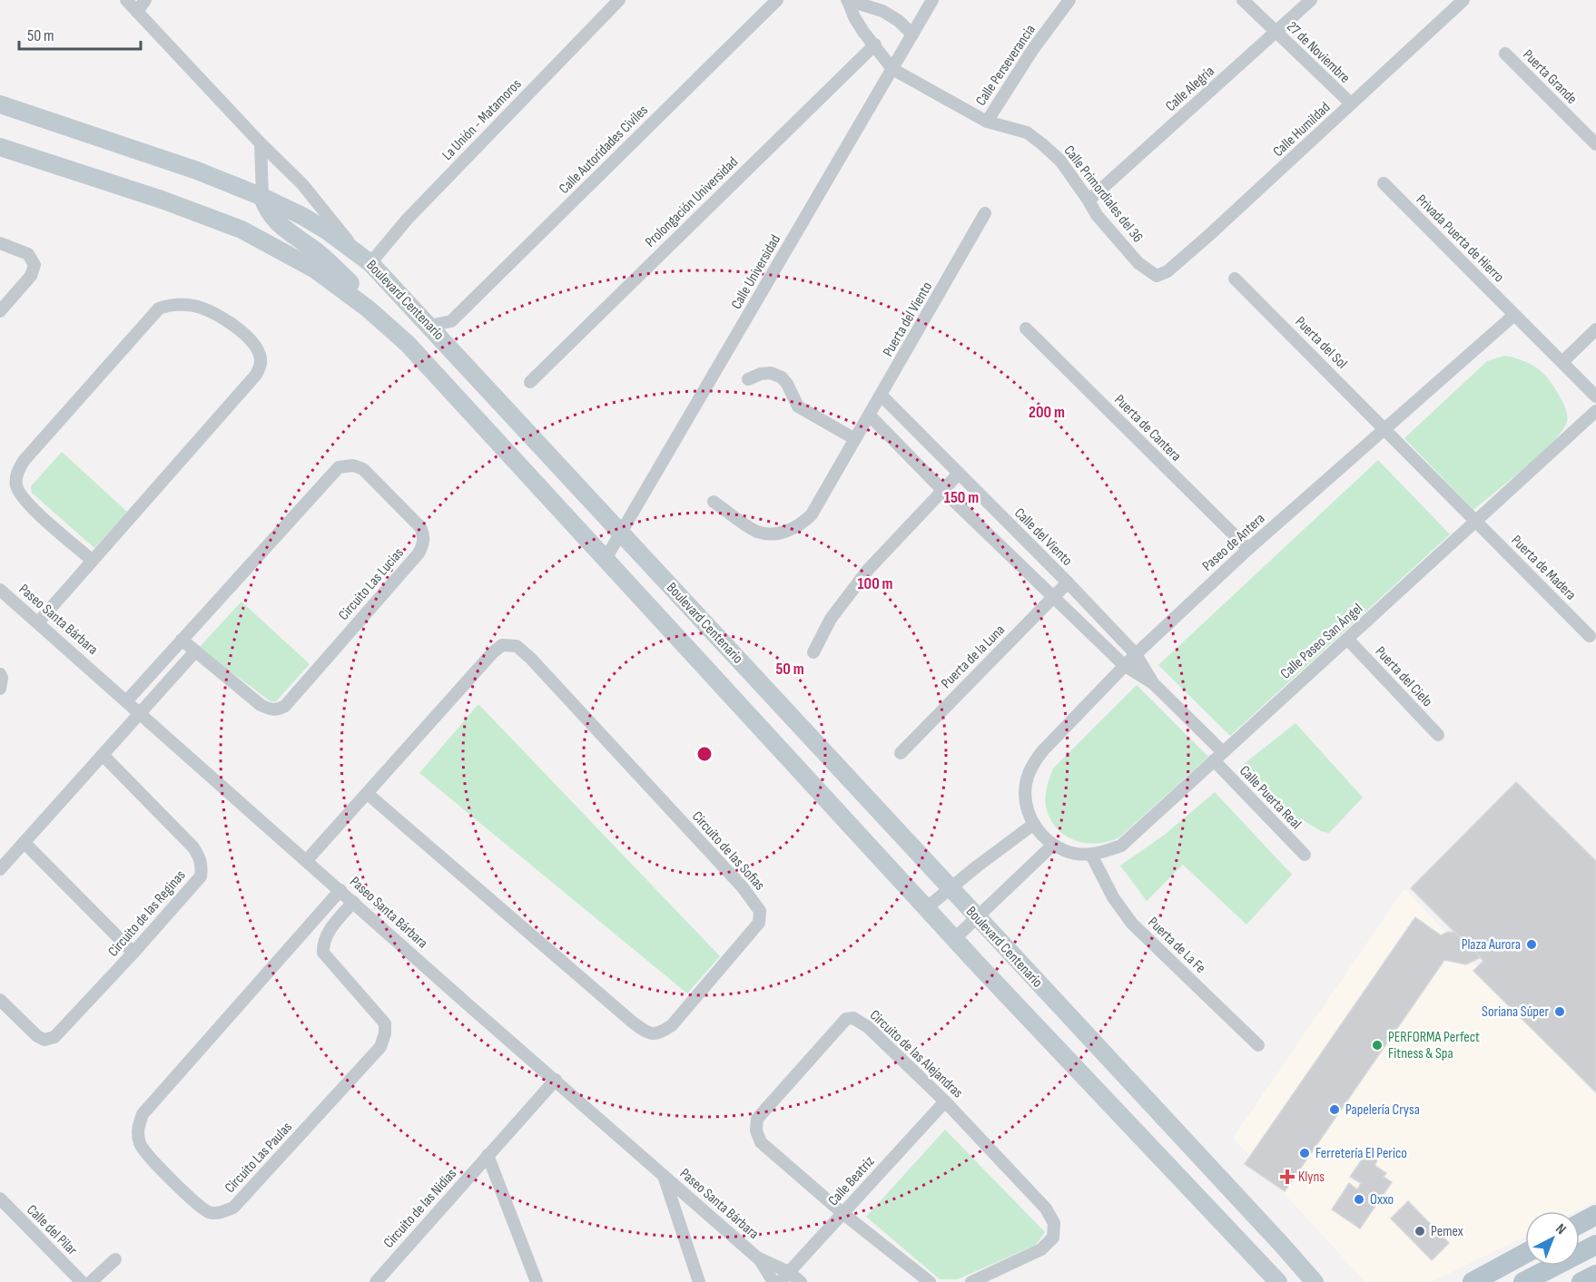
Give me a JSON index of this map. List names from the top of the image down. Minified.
{"streets":{"main road":["Boulevard Centenario"],"street":["27 de Noviembre","Calle Perseverancia","Puerta Grande","Calle Alegría","La Unión - Matamoros","Calle Humildad","Calle Autoridades Civiles","Calle Primordiales del 36","Prolongación Universidad","Privada Puerta de Hierro","Calle Universidad","Puerta del Viento","Puerta del Sol","Puerta de Cantera","Calle del Viento","Paseo de Antera","Puerta de Madera","Circuito Las Lucias","Paseo Santa Bárbara","Calle Paseo San Ángel","Puerta de la Luna","Puerta del Cielo","Calle Puerta Real","Circuito de las Sofias","Circuito de las Reginas","Puerta de La Fe","Circuito de las Alejandras","Circuito Las Paulas","Calle Beatriz","Circuito de las Nidias","Calle del Pilar"]},"crossings":[["27 de Noviembre","Calle Alegría"],["27 de Noviembre","Calle Humildad"],["Calle Perseverancia","Calle Primordiales del 36"],["Calle Alegría","Calle Primordiales del 36"],["La Unión - Matamoros","Boulevard Centenario"],["Calle Humildad","Calle Primordiales del 36"],["Calle Primordiales del 36","Prolongación Universidad"],["Calle Primordiales del 36","Calle Universidad"],["Privada Puerta de Hierro","Paseo de Antera"],["Calle Universidad","Boulevard Centenario"],["Puerta del Viento","Calle del Viento"],["Puerta del Sol","Paseo de Antera"],["Puerta del Sol","Puerta de Madera"],["Puerta del Sol","Calle Paseo San Ángel"],["Puerta de Cantera","Paseo de Antera"],["Calle del Viento","Paseo de Antera"],["Calle del Viento","Calle Paseo San Ángel"],["Calle del Viento","Puerta de la Luna"],["Calle del Viento","Calle Puerta Real"],["Paseo de Antera","Calle Paseo San Ángel"],["Puerta de Madera","Calle Paseo San Ángel"],["Circuito Las Lucias","Paseo Santa Bárbara"],["Paseo Santa Bárbara","Circuito de las Sofias"],["Paseo Santa Bárbara","Circuito Las Paulas"],["Paseo Santa Bárbara","Calle Beatriz"],["Paseo Santa Bárbara","Circuito de las Nidias"],["Calle Paseo San Ángel","Puerta del Cielo"],["Calle Paseo San Ángel","Calle Puerta Real"],["Calle Paseo San Ángel","Puerta de La Fe"],["Circuito de las Alejandras","Calle Beatriz"]],"places":{"other":["Plaza Aurora","Soriana Súper","PERFORMA Perfect Fitness & Spa","Papelería Crysa","Ferretería El Perico","Oxxo","Pemex"],"health":["Klyns"]},"scale_bar":"50 m","north":"top right","rings":["200 m","150 m","100 m","50 m"]}
